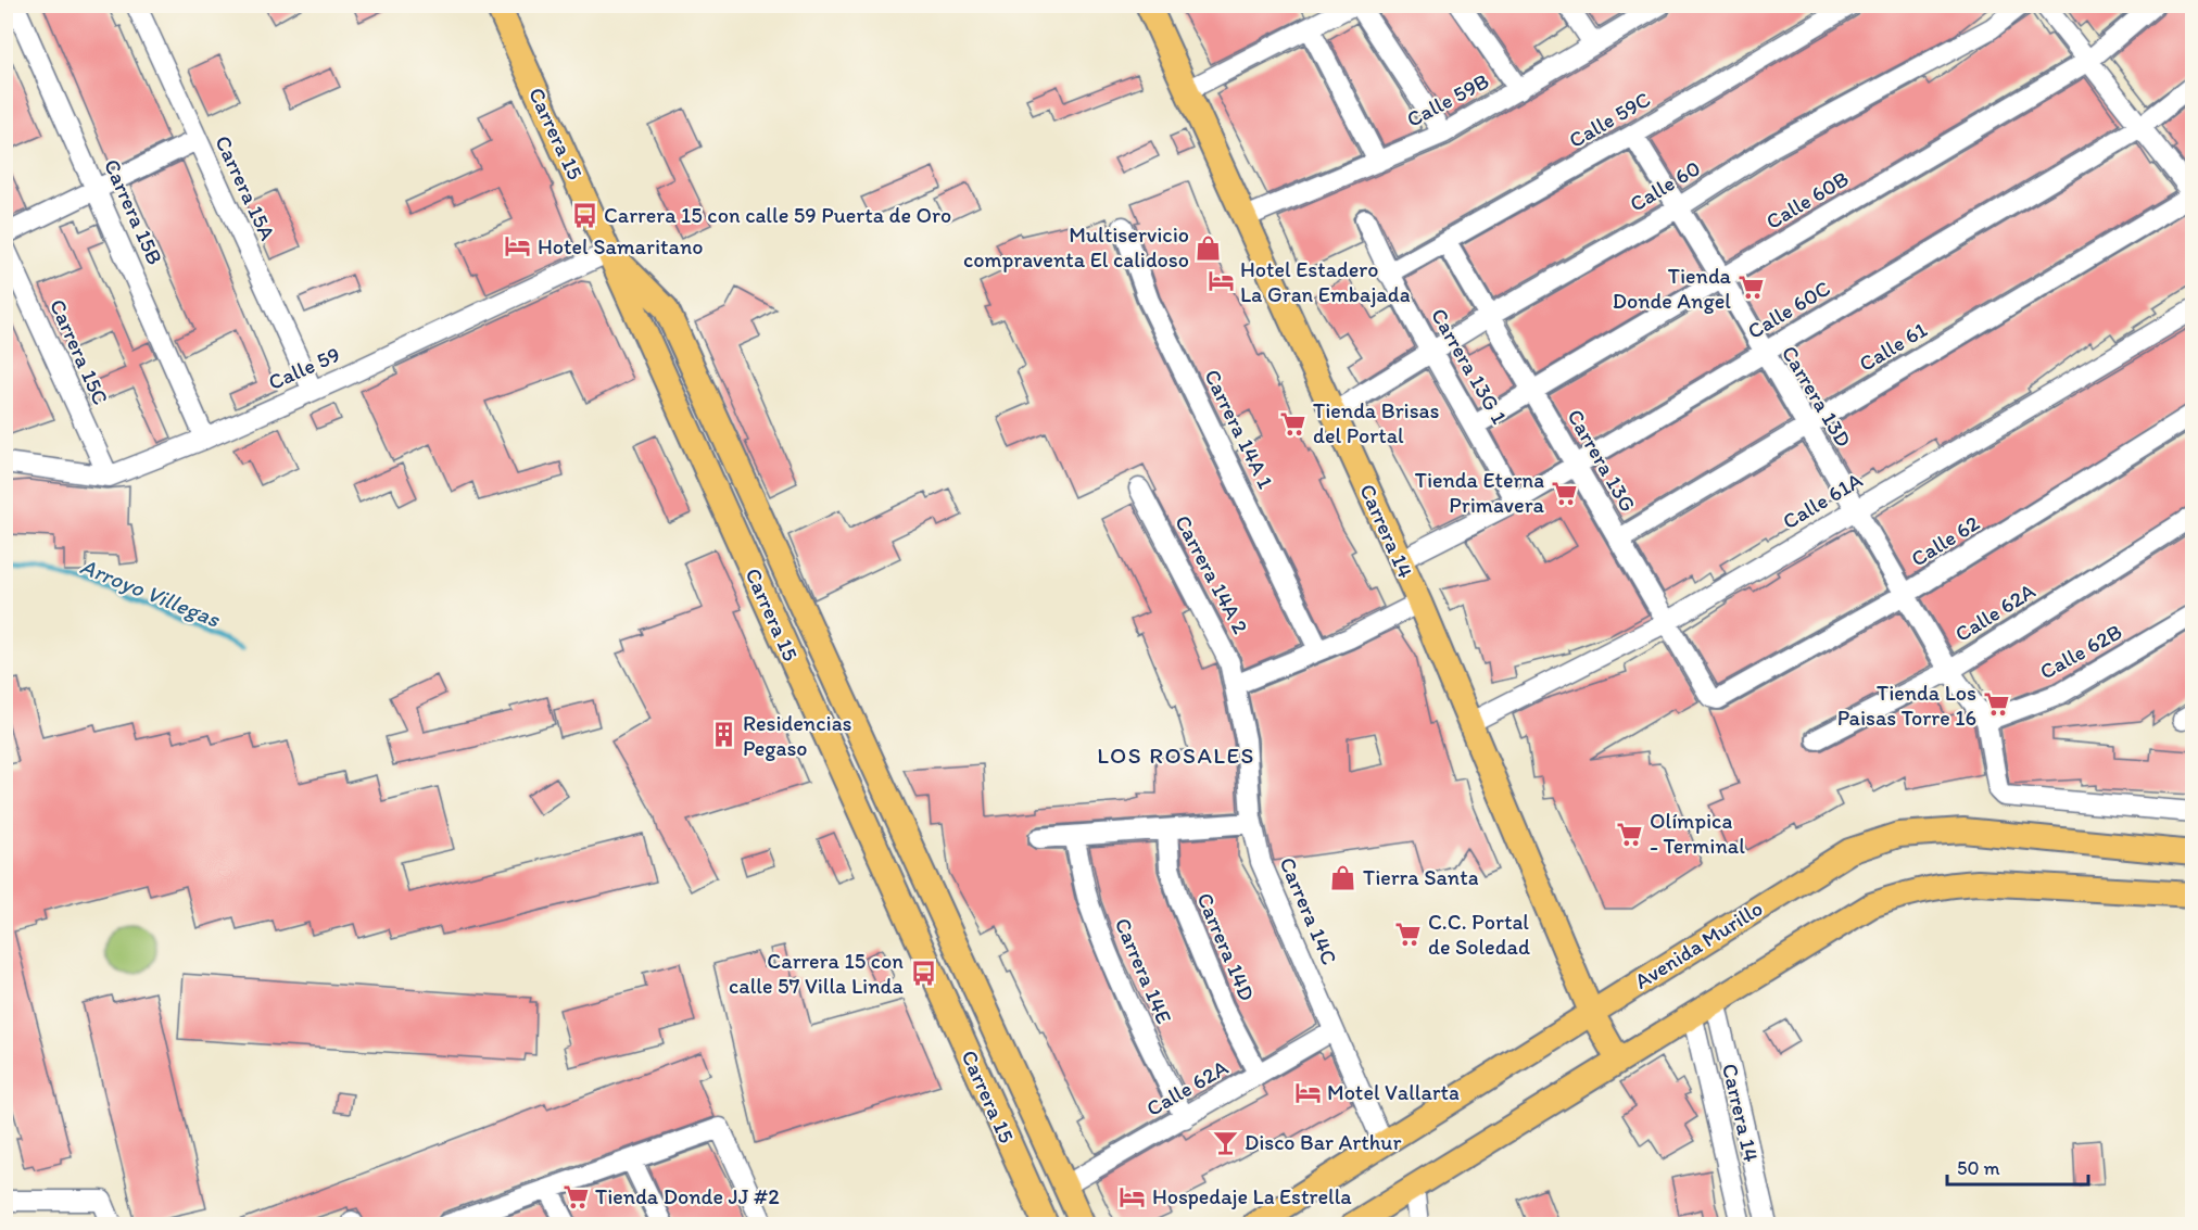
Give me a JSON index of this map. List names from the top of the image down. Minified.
{"streets":{"main road":["Carrera 15","Carrera 14","Avenida Murillo"],"street":["Calle 59B","Calle 59C","Calle 60","Carrera 15A","Calle 60B","Carrera 15B","Calle 60C","Calle 61","Carrera 15C","Carrera 13G 1","Calle 59","Carrera 13D","Carrera 14A 1","Carrera 13G","Calle 61A","Calle 62","Carrera 14A 2","Calle 62A","Calle 62B","Carrera 14C","Carrera 14D","Carrera 14E"]},"crossings":[["Calle 59B","Carrera 14"],["Calle 59C","Carrera 13G 1"],["Calle 59C","Carrera 13D"],["Calle 59C","Carrera 13G"],["Carrera 15","Calle 59"],["Carrera 15","Calle 62A"],["Calle 60","Carrera 13G 1"],["Calle 60","Carrera 13D"],["Calle 60","Carrera 13G"],["Calle 60","Carrera 14"],["Carrera 15A","Calle 59"],["Calle 60B","Carrera 13G 1"],["Calle 60B","Carrera 13D"],["Calle 60B","Carrera 13G"],["Carrera 15B","Calle 59"],["Calle 60C","Carrera 13G 1"],["Calle 60C","Carrera 13D"],["Calle 60C","Carrera 13G"],["Calle 60C","Carrera 14"],["Calle 61","Carrera 13D"],["Calle 61","Carrera 13G"],["Carrera 15C","Calle 59"],["Carrera 13D","Calle 61A"],["Carrera 13D","Calle 62"],["Carrera 13D","Calle 62A"],["Carrera 13D","Calle 62B"],["Carrera 13G","Calle 61A"],["Carrera 13G","Calle 62"],["Calle 61A","Carrera 14"],["Carrera 14","Avenida Murillo"],["Carrera 14A 2","Carrera 14C"],["Calle 62A","Carrera 14C"],["Calle 62A","Carrera 14D"],["Calle 62A","Carrera 14E"],["Carrera 14C","Avenida Murillo"]],"districts":["LOS ROSALES"],"water":["Arroyo Villegas"],"places":{"bus stop":["Carrera 15 con calle 59 Puerta de Oro","Carrera 15 con calle 57 Villa Linda"],"hotel":["Hotel Samaritano","Hotel Estadero La Gran Embajada","Motel Vallarta","Hospedaje La Estrella"],"shop":["Multiservicio compraventa El calidoso","Tierra Santa"],"supermarket":["Tienda Donde Angel","Tienda Brisas del Portal","Tienda Eterna Primavera","Tienda Los Paisas Torre 16","Olímpica - Terminal","C.C. Portal de Soledad","Tienda Donde JJ #2"],"building":["Residencias Pegaso"],"bar":["Disco Bar Arthur"]},"scale_bar":"50 m"}
